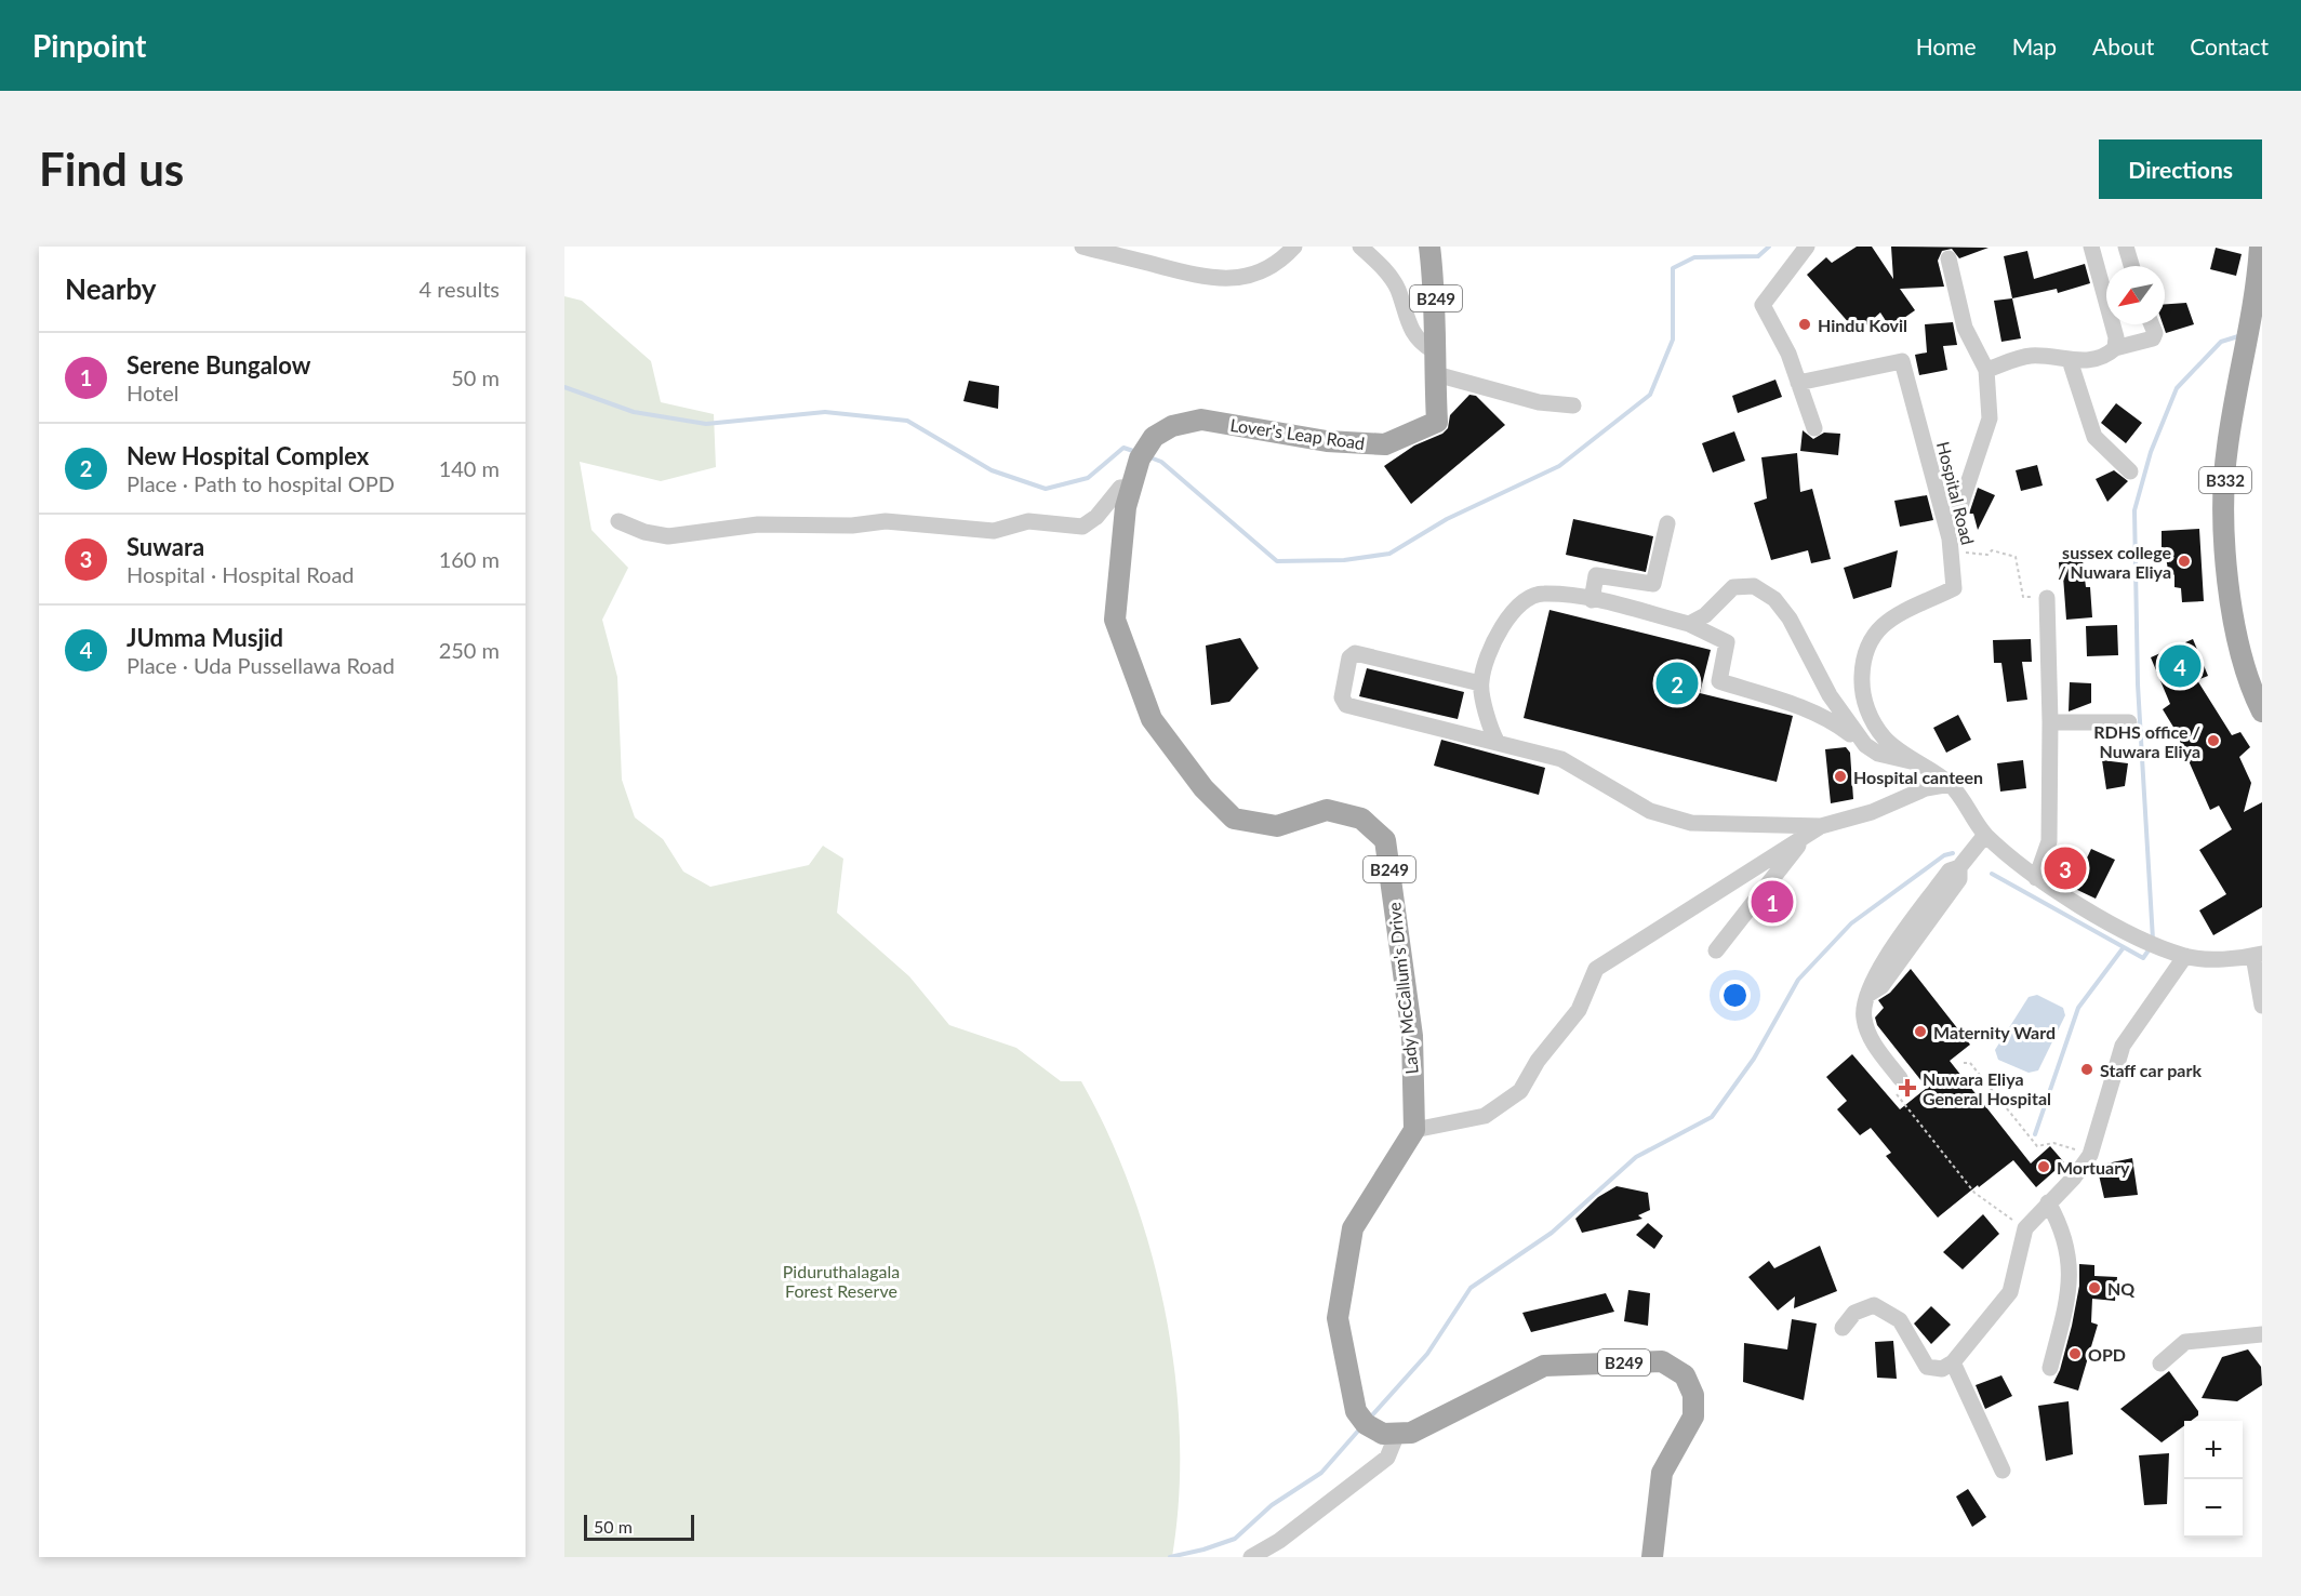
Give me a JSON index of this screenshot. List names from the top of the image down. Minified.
{"streets":{"main road":["B249","Lover's Leap Road","B332","Lady McCallum's Drive"],"street":["Hospital Road"]},"crossings":[["Lover's Leap Road","Lady McCallum's Drive"]],"parks":["Piduruthalagala Forest Reserve"],"places":{"other":["Hindu Kovil","sussex college / Nuwara Eliya","RDHS office / Nuwara Eliya","Hospital canteen","Maternity Ward","Staff car park","Mortuary","NQ","OPD"],"health":["Nuwara Eliya General Hospital"]},"scale_bar":"50 m","north":"bottom left","page":{"header":"Pinpoint","nav":["Home","Map","About","Contact"],"buttons":"Directions","title":"Find us","heading":["Nearby","4 results"],"list":[{"mark":"1","name":"Serene Bungalow","note":"Hotel","value":"50 m"},{"mark":"2","name":"New Hospital Complex","note":"Place · Path to hospital OPD","value":"140 m"},{"mark":"3","name":"Suwara","note":"Hospital · Hospital Road","value":"160 m"},{"mark":"4","name":"JUmma Musjid","note":"Place · Uda Pussellawa Road","value":"250 m"}],"pins":["4","2","3","1"],"map_buttons":["+","−"],"scale":"50 m"}}
